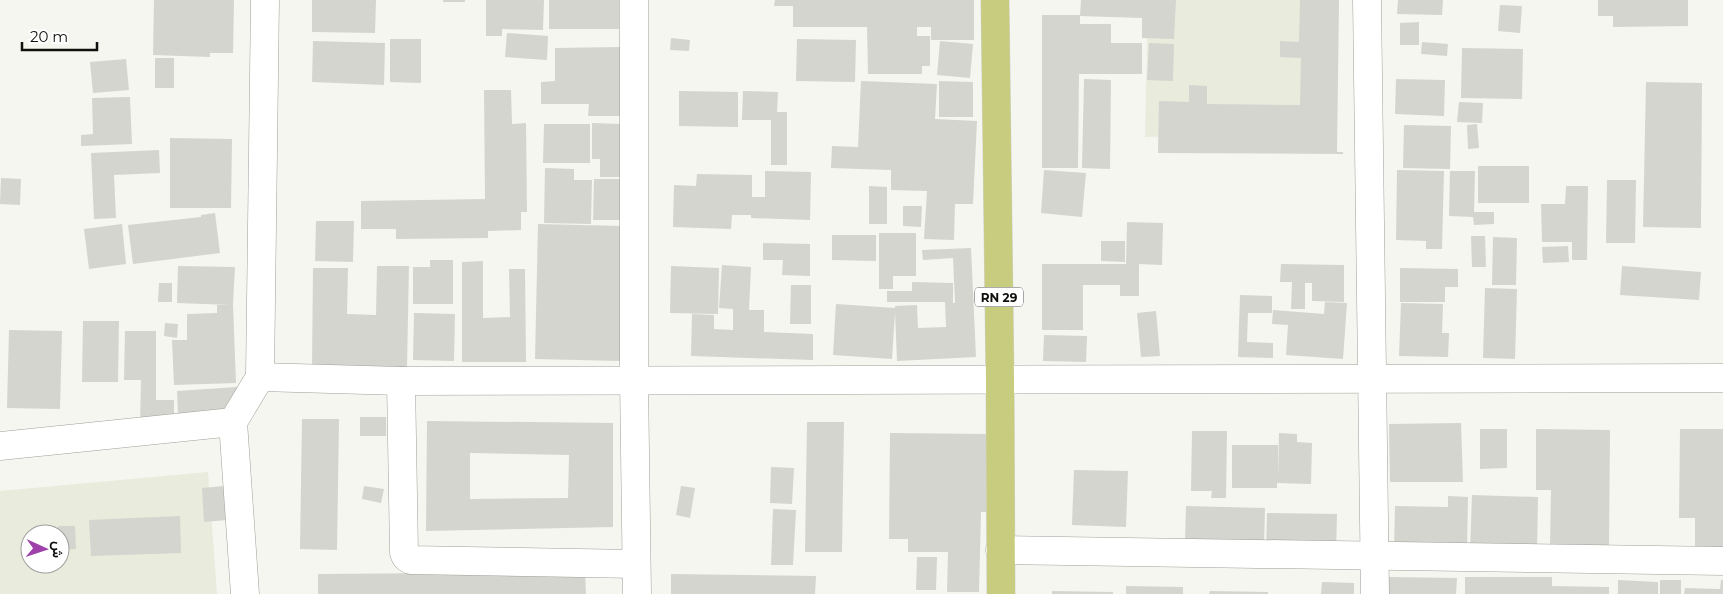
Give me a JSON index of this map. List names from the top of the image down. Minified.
{"streets":{"main road":["RN 29"]},"scale_bar":"20 m","north":"right"}
